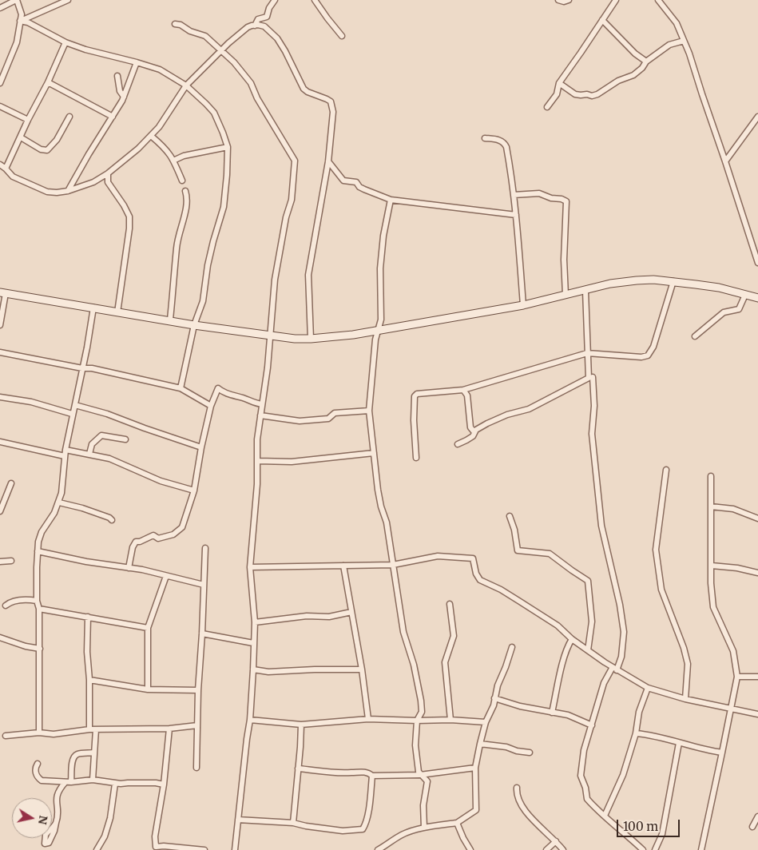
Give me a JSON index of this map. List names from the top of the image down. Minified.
{"scale_bar":"100 m","north":"right"}
